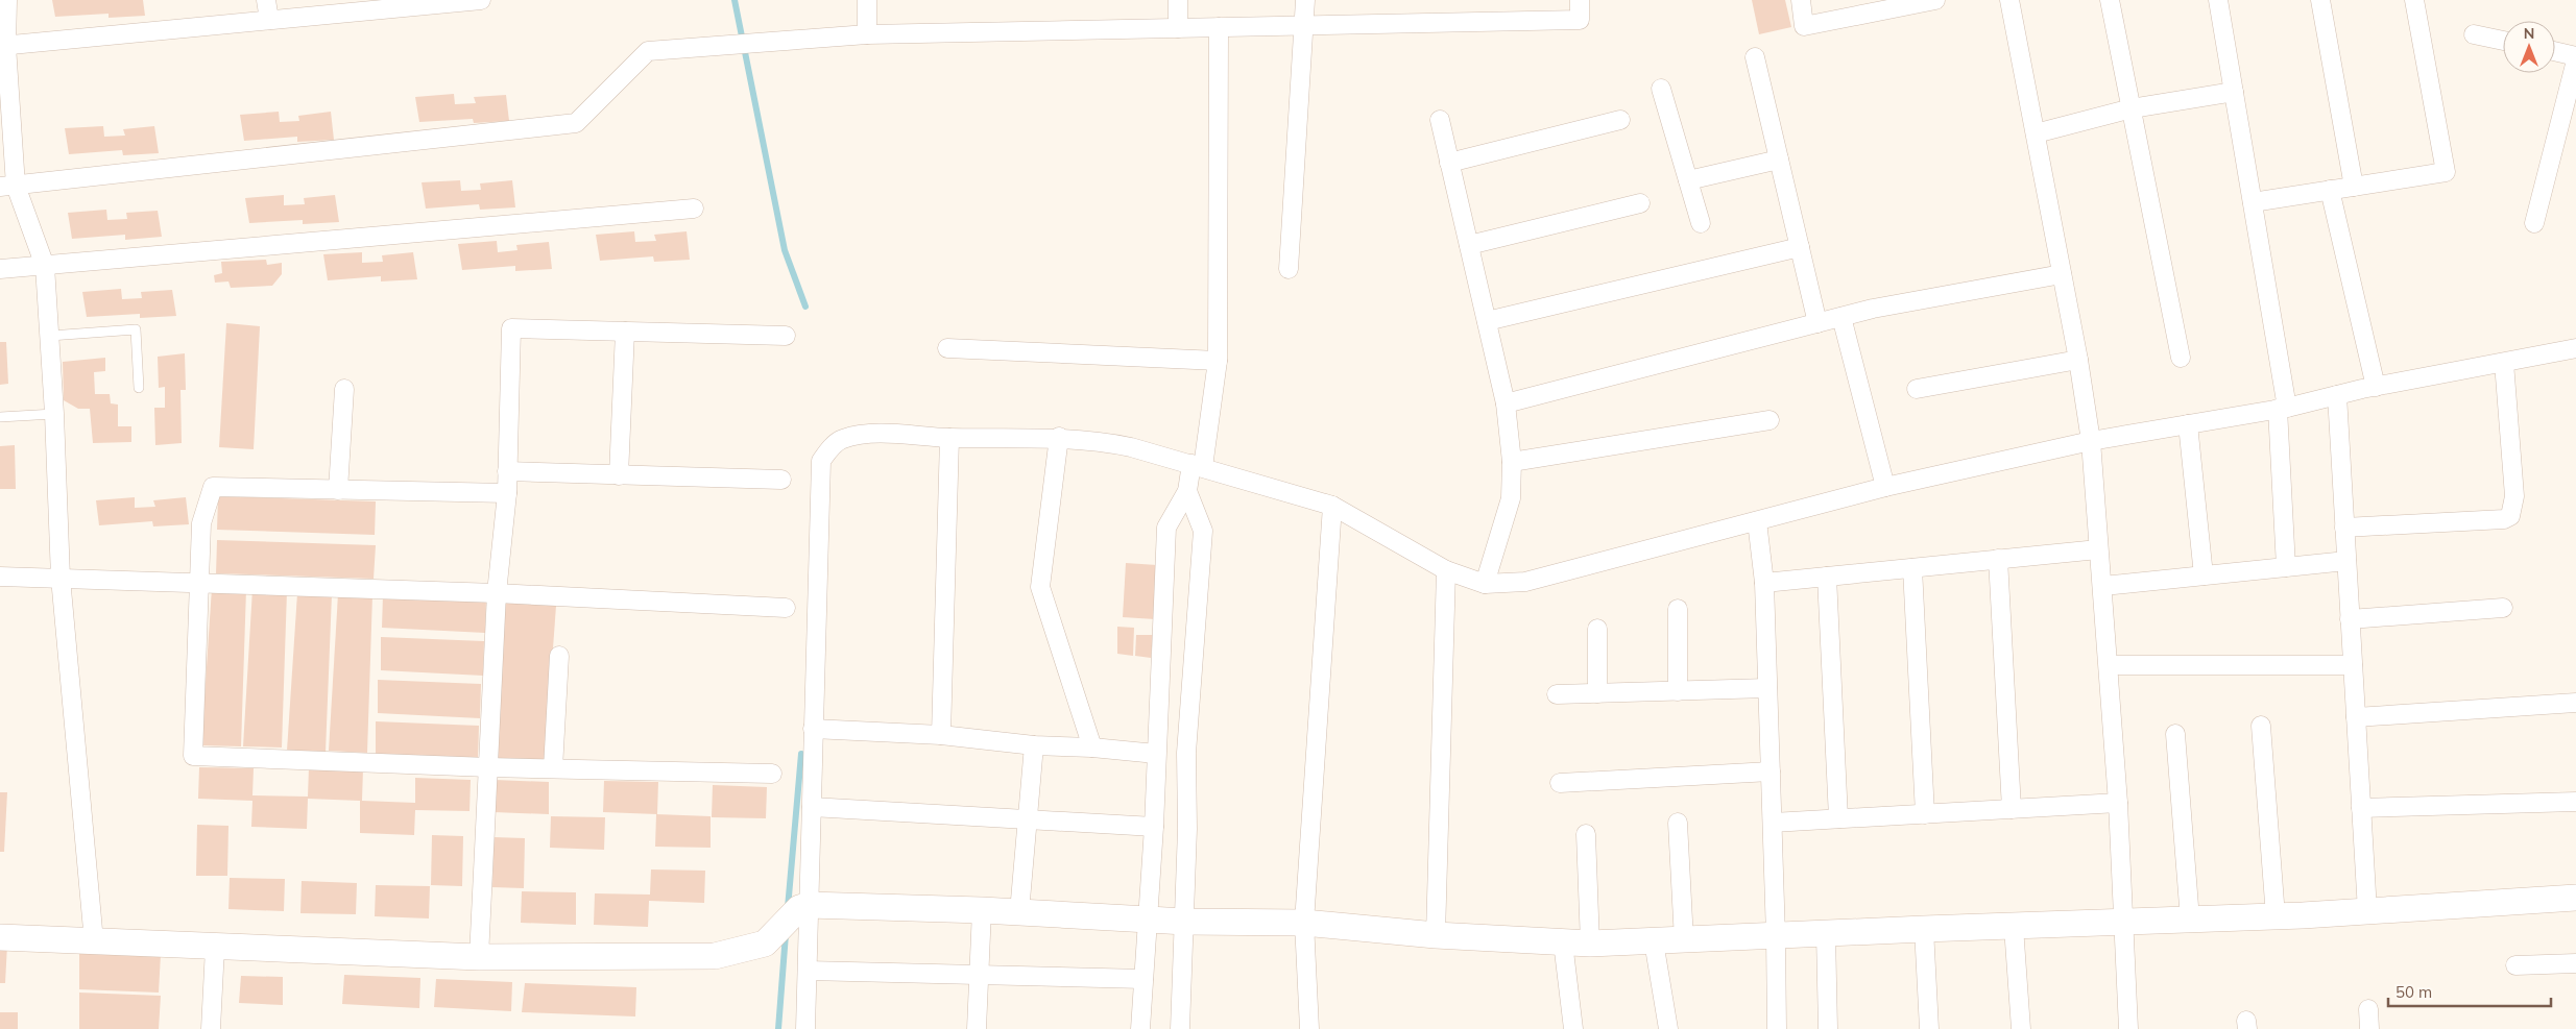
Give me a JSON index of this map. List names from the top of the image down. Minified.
{"scale_bar":"50 m","north":"top"}
